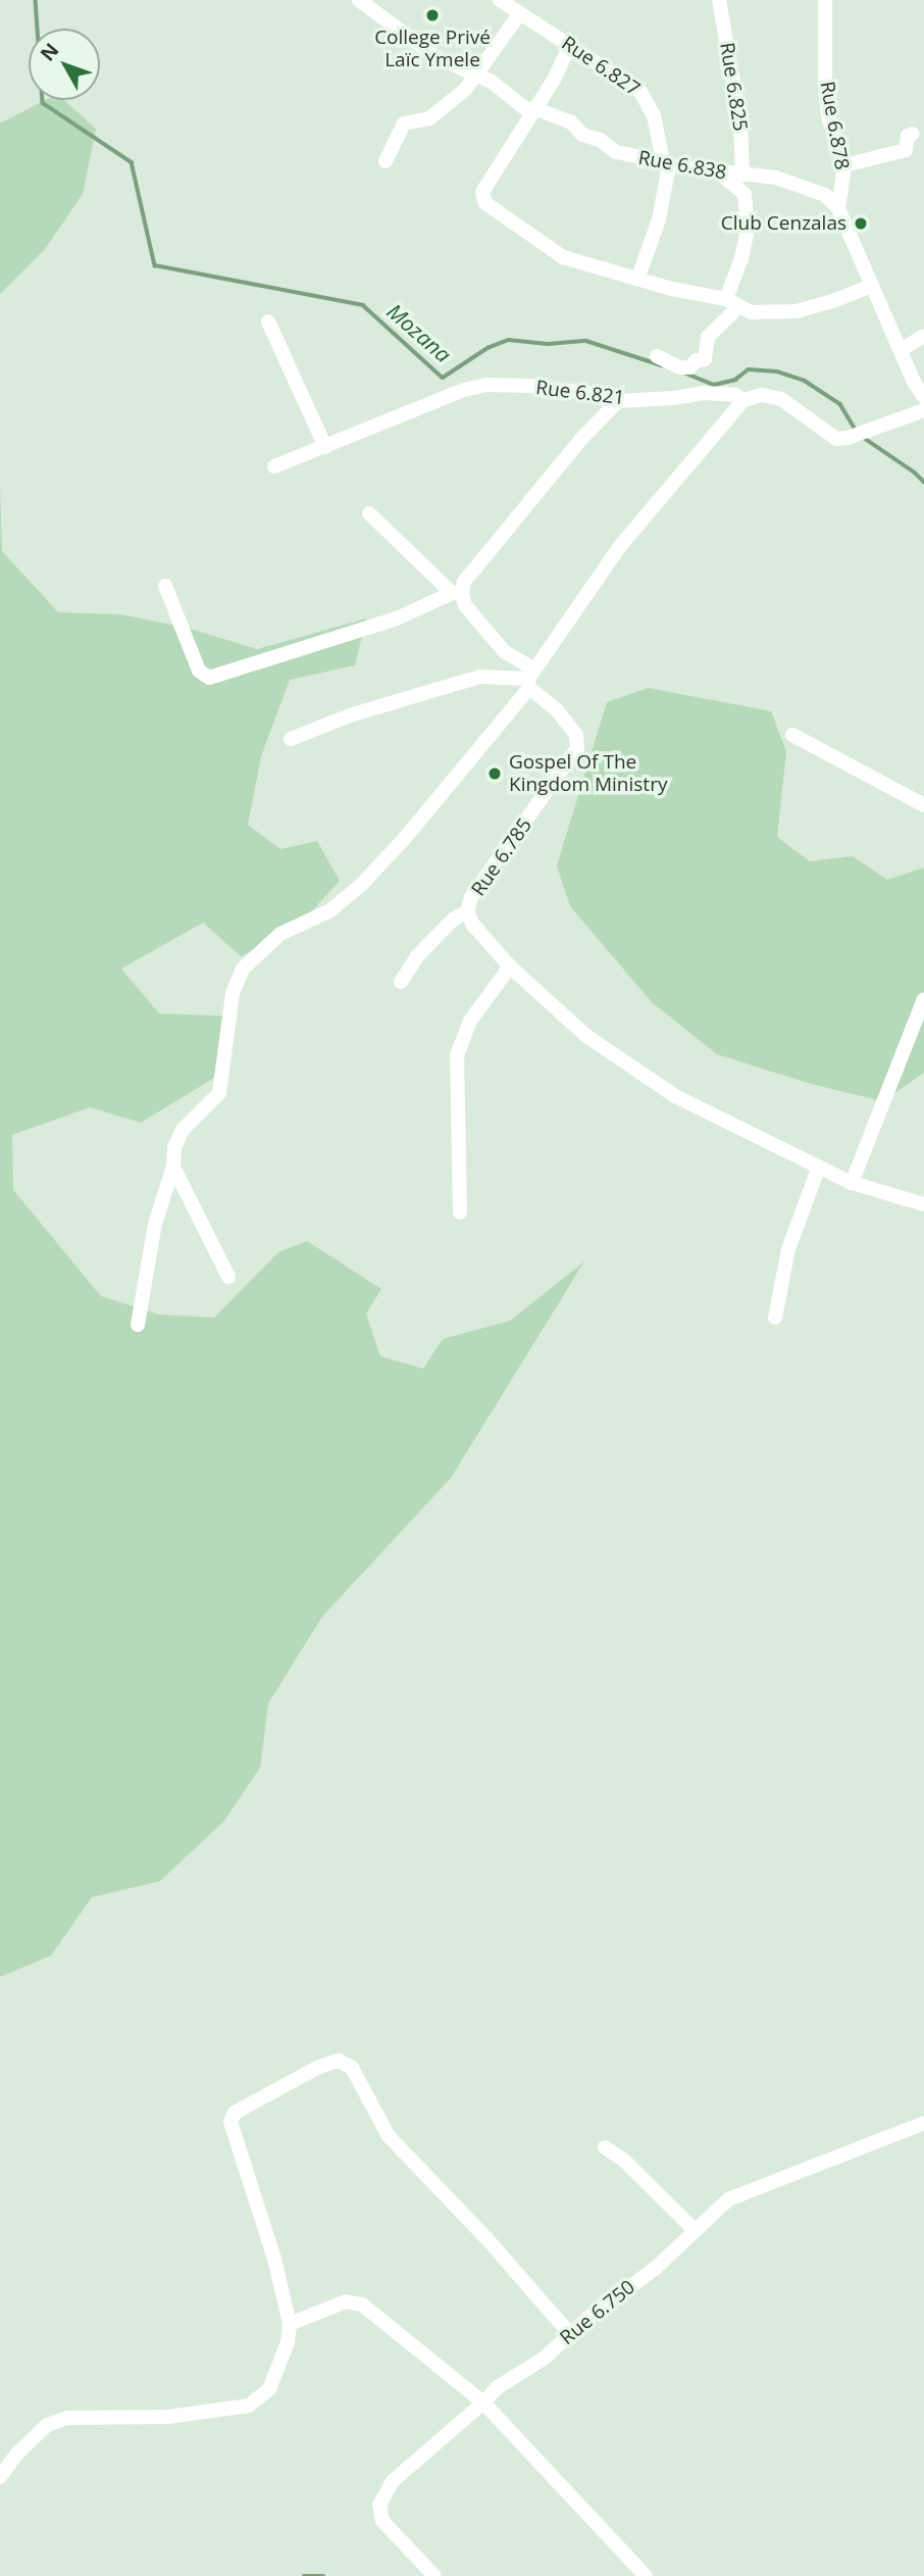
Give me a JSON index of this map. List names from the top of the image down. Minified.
{"streets":{"street":["Rue 6.827","Rue 6.825","Rue 6.878","Rue 6.838","Rue 6.821","Rue 6.785","Rue 6.750"]},"crossings":[["Rue 6.827","Rue 6.838"],["Rue 6.825","Rue 6.838"],["Rue 6.878","Rue 6.838"]],"water":["Mozana"],"places":["College Privé Laïc Ymele","Club Cenzalas","Gospel Of The Kingdom Ministry"],"north":"top left"}
